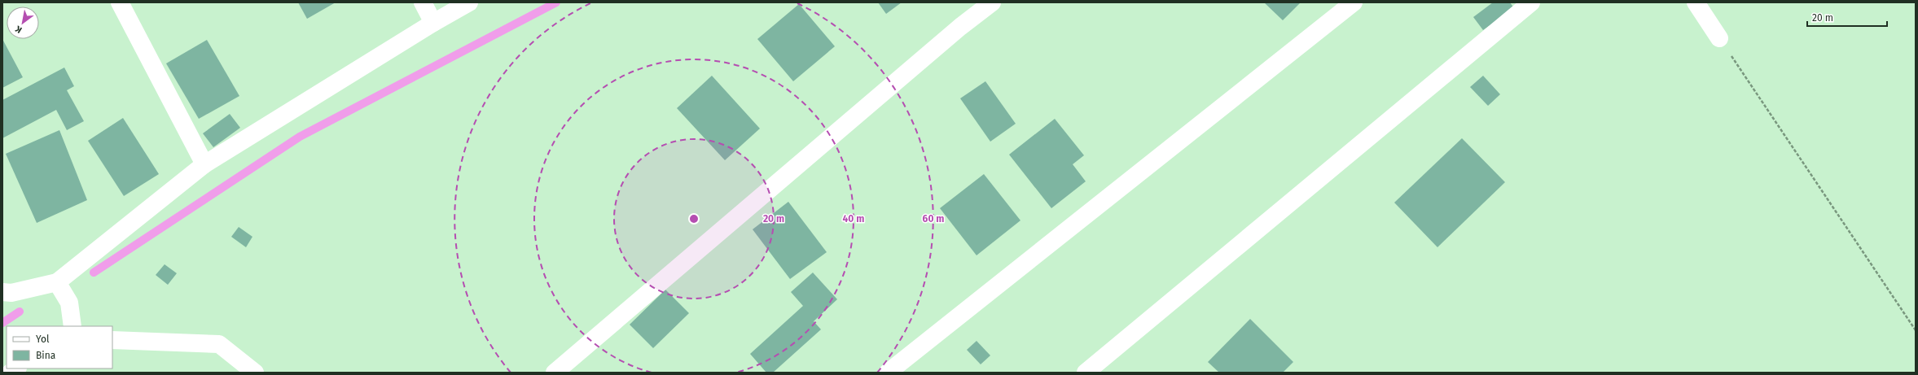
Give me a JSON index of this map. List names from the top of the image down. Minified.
{"legend":["Yol","Bina"],"scale_bar":"20 m","north":"bottom left","rings":["20 m","40 m","60 m"]}
